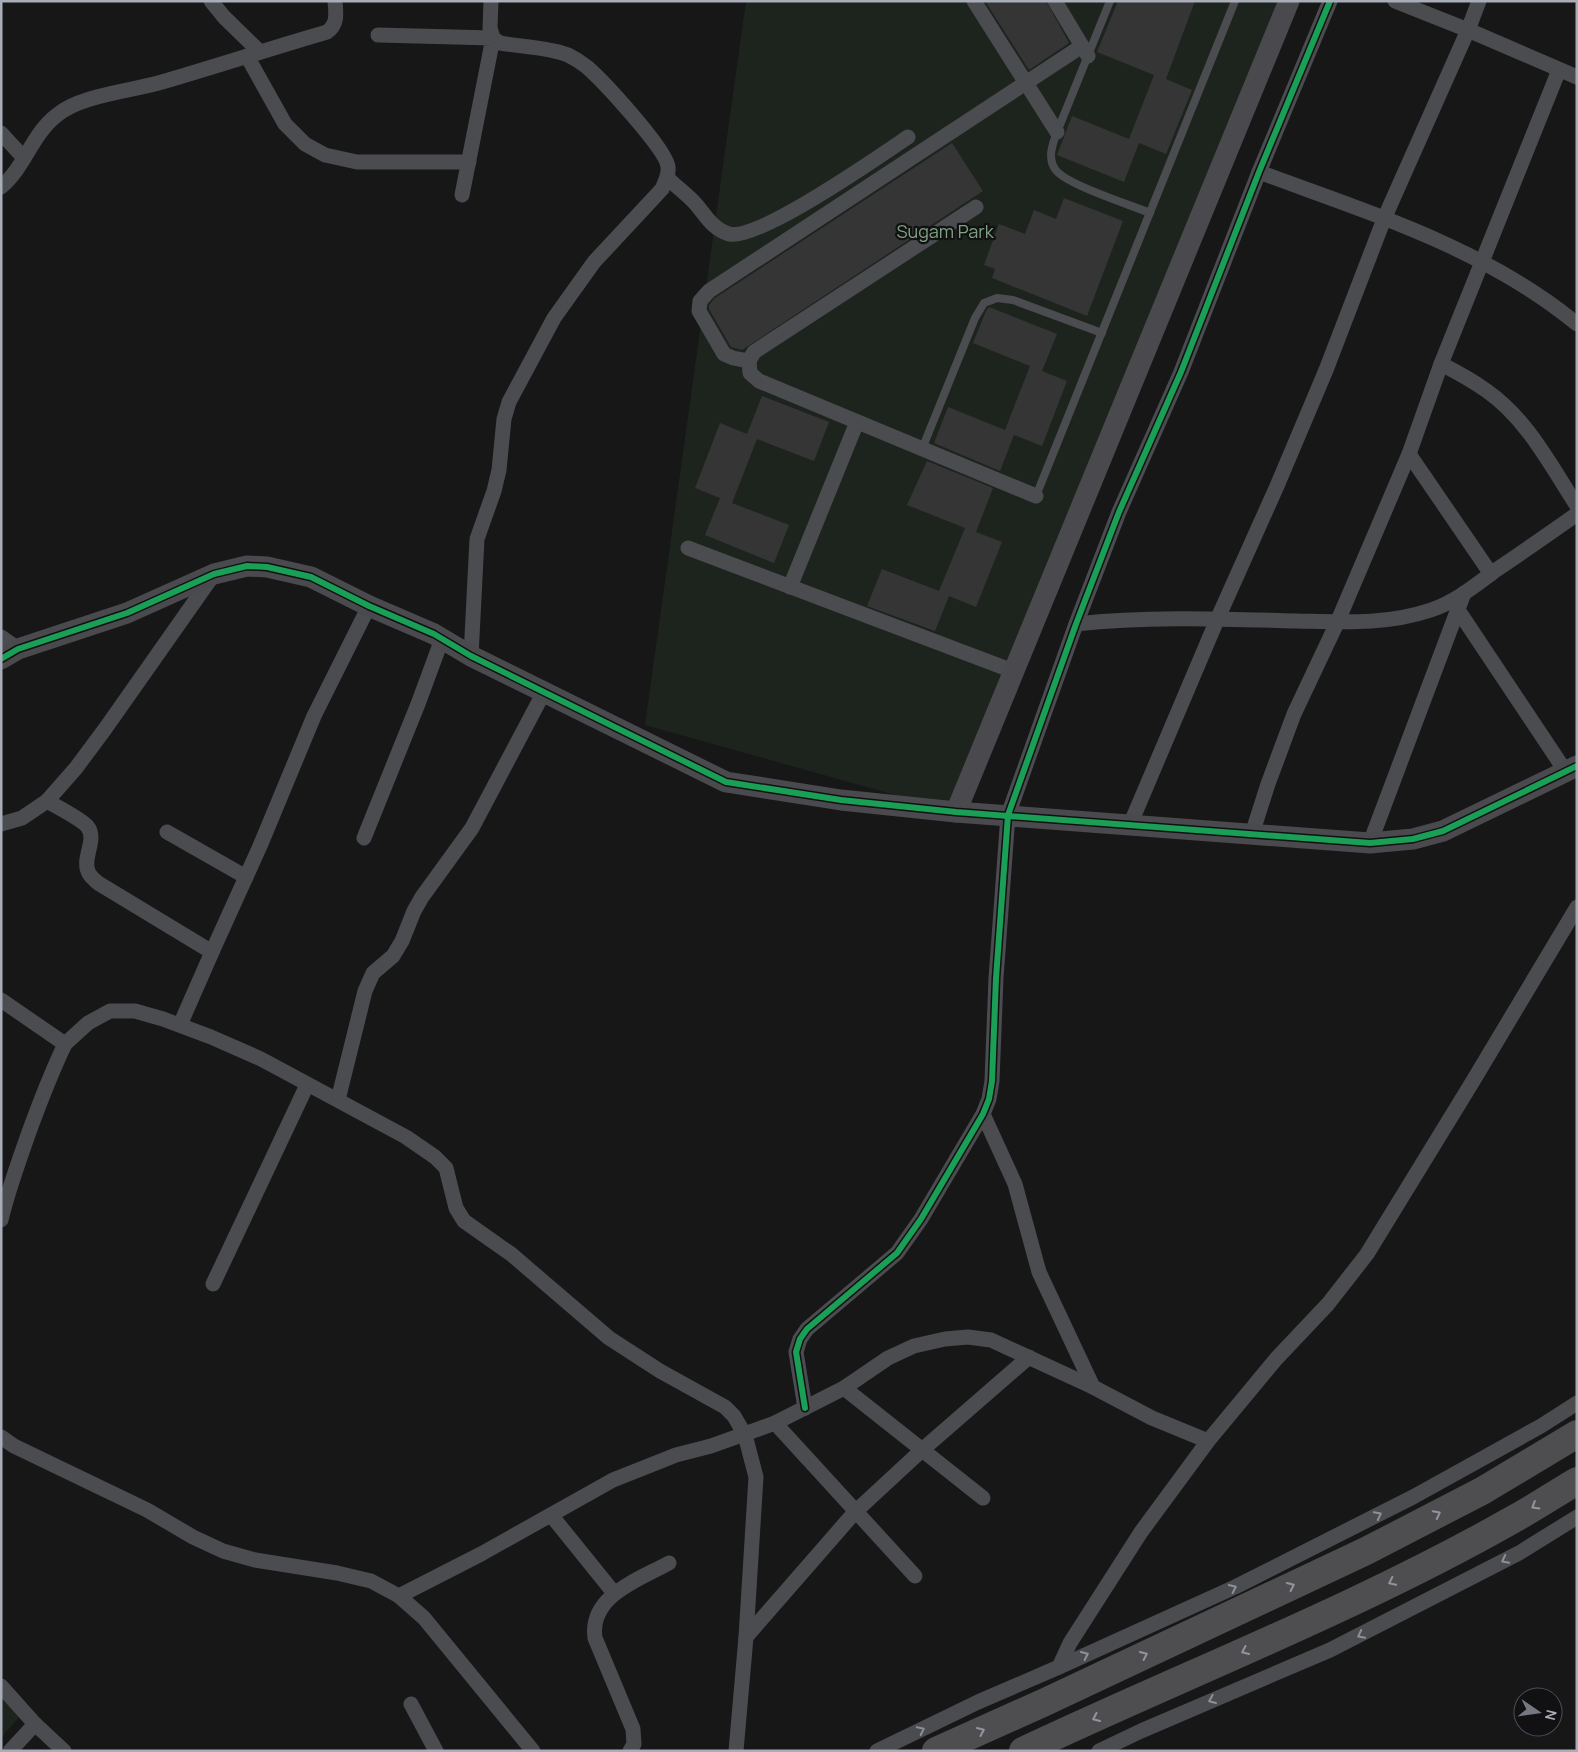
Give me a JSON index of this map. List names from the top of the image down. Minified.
{"parks":["Sugam Park"],"north":"right"}
